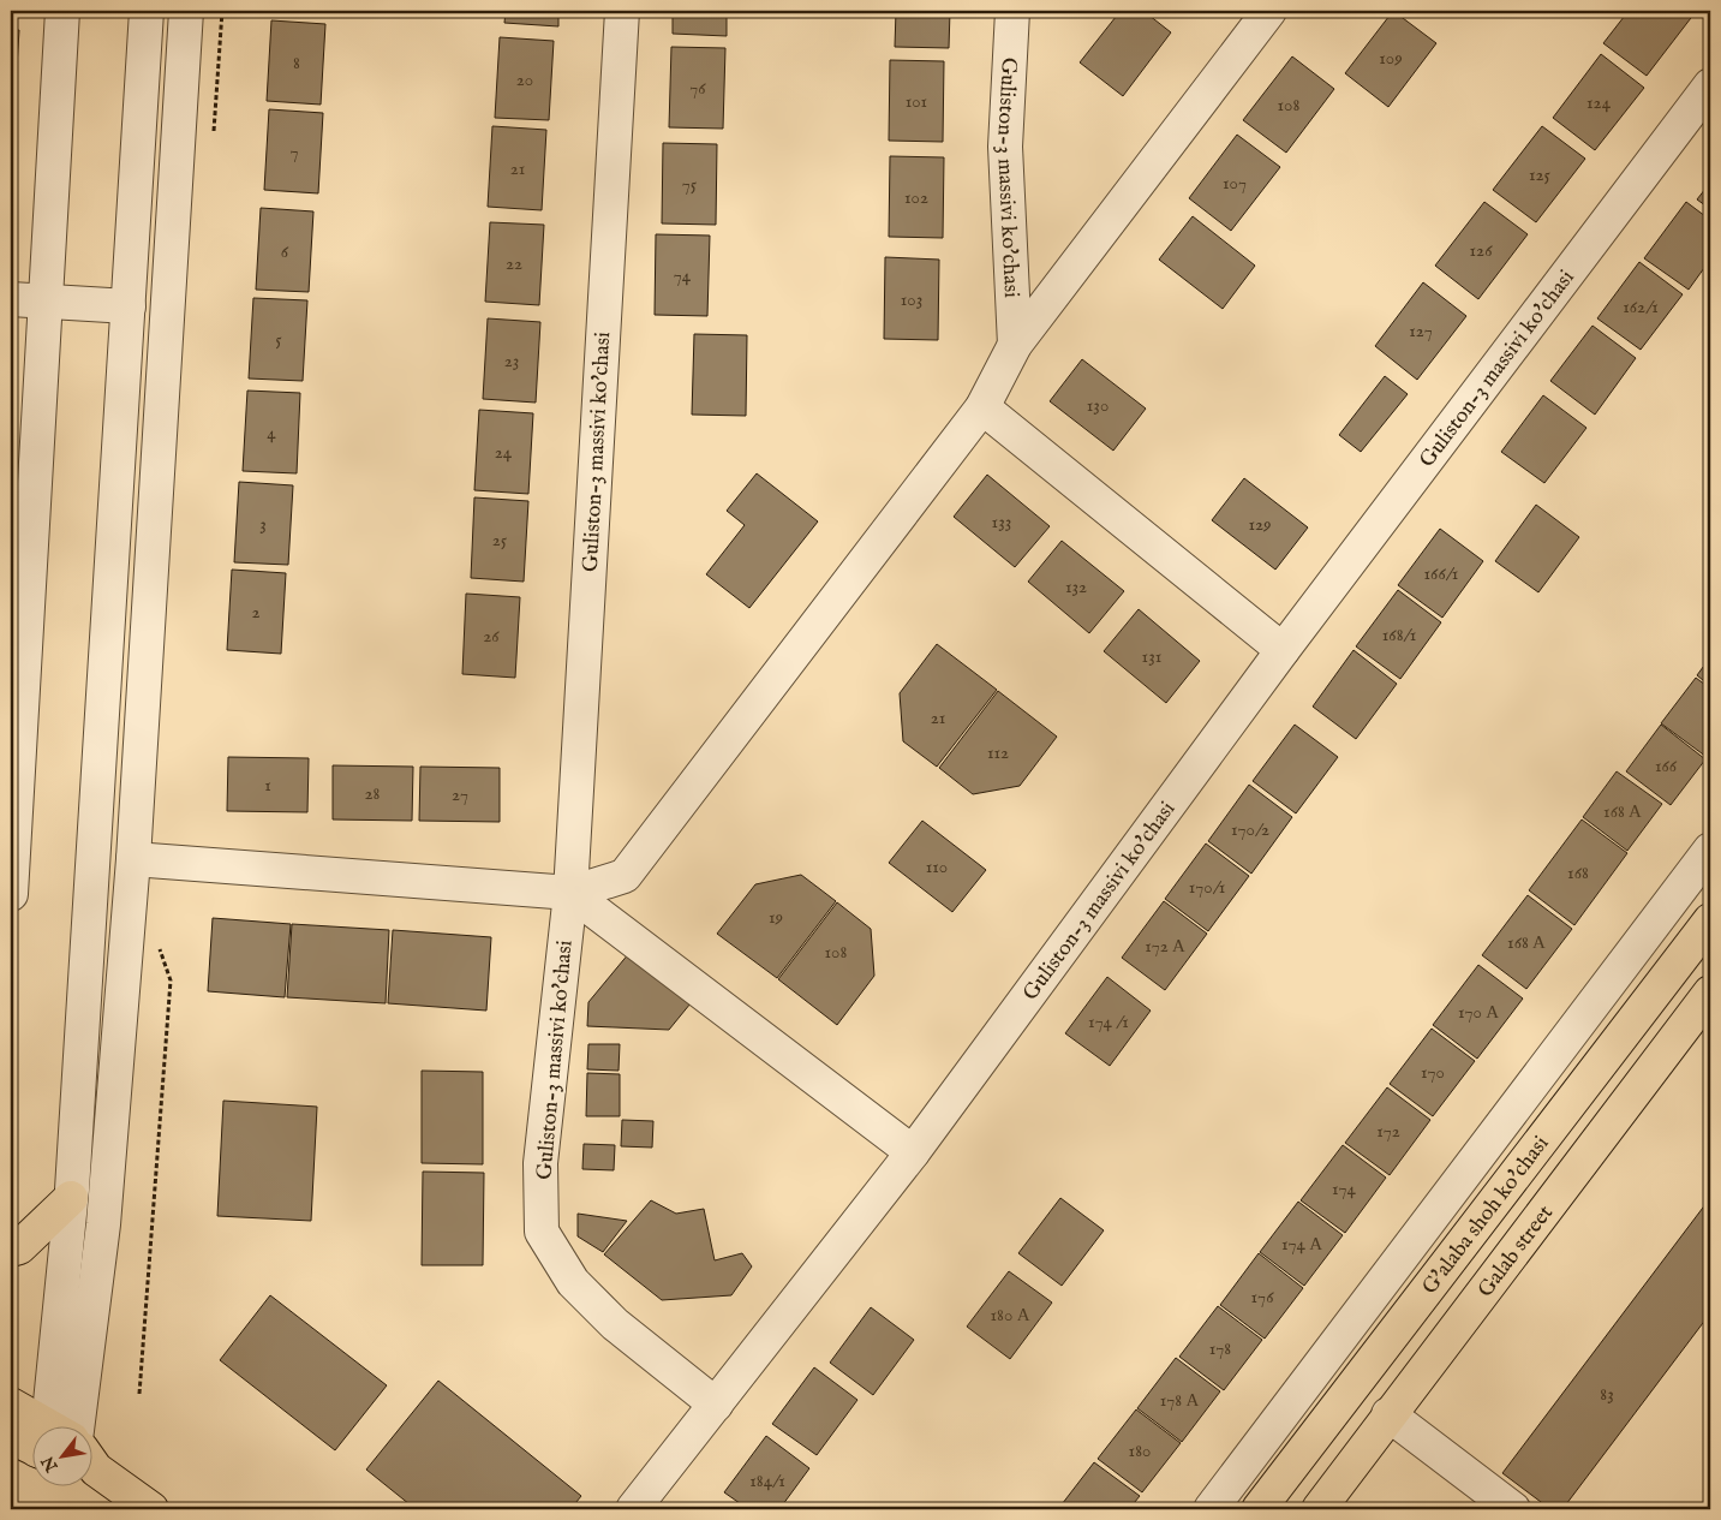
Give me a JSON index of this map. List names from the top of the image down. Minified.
{"streets":{"main road":["G'alaba shoh ko'chasi","Galab street"],"street":["Guliston-3 massivi ko'chasi"]},"house_numbers":["109","8","20","76","101","124","108","7","21","125","107","75","102","126","6","22","74","103","162/1","127","5","23","130","4","24","133","3","129","25","166/1","132","2","168/1","26","131","21","112","166","1","28","27","168 А","170/2","110","168","170/1","19","168 А","172 А","108","170 А","174 /1","170","172","174","174 А","176","180 А","178","83","178 А","180","184/1"],"north":"bottom left"}
